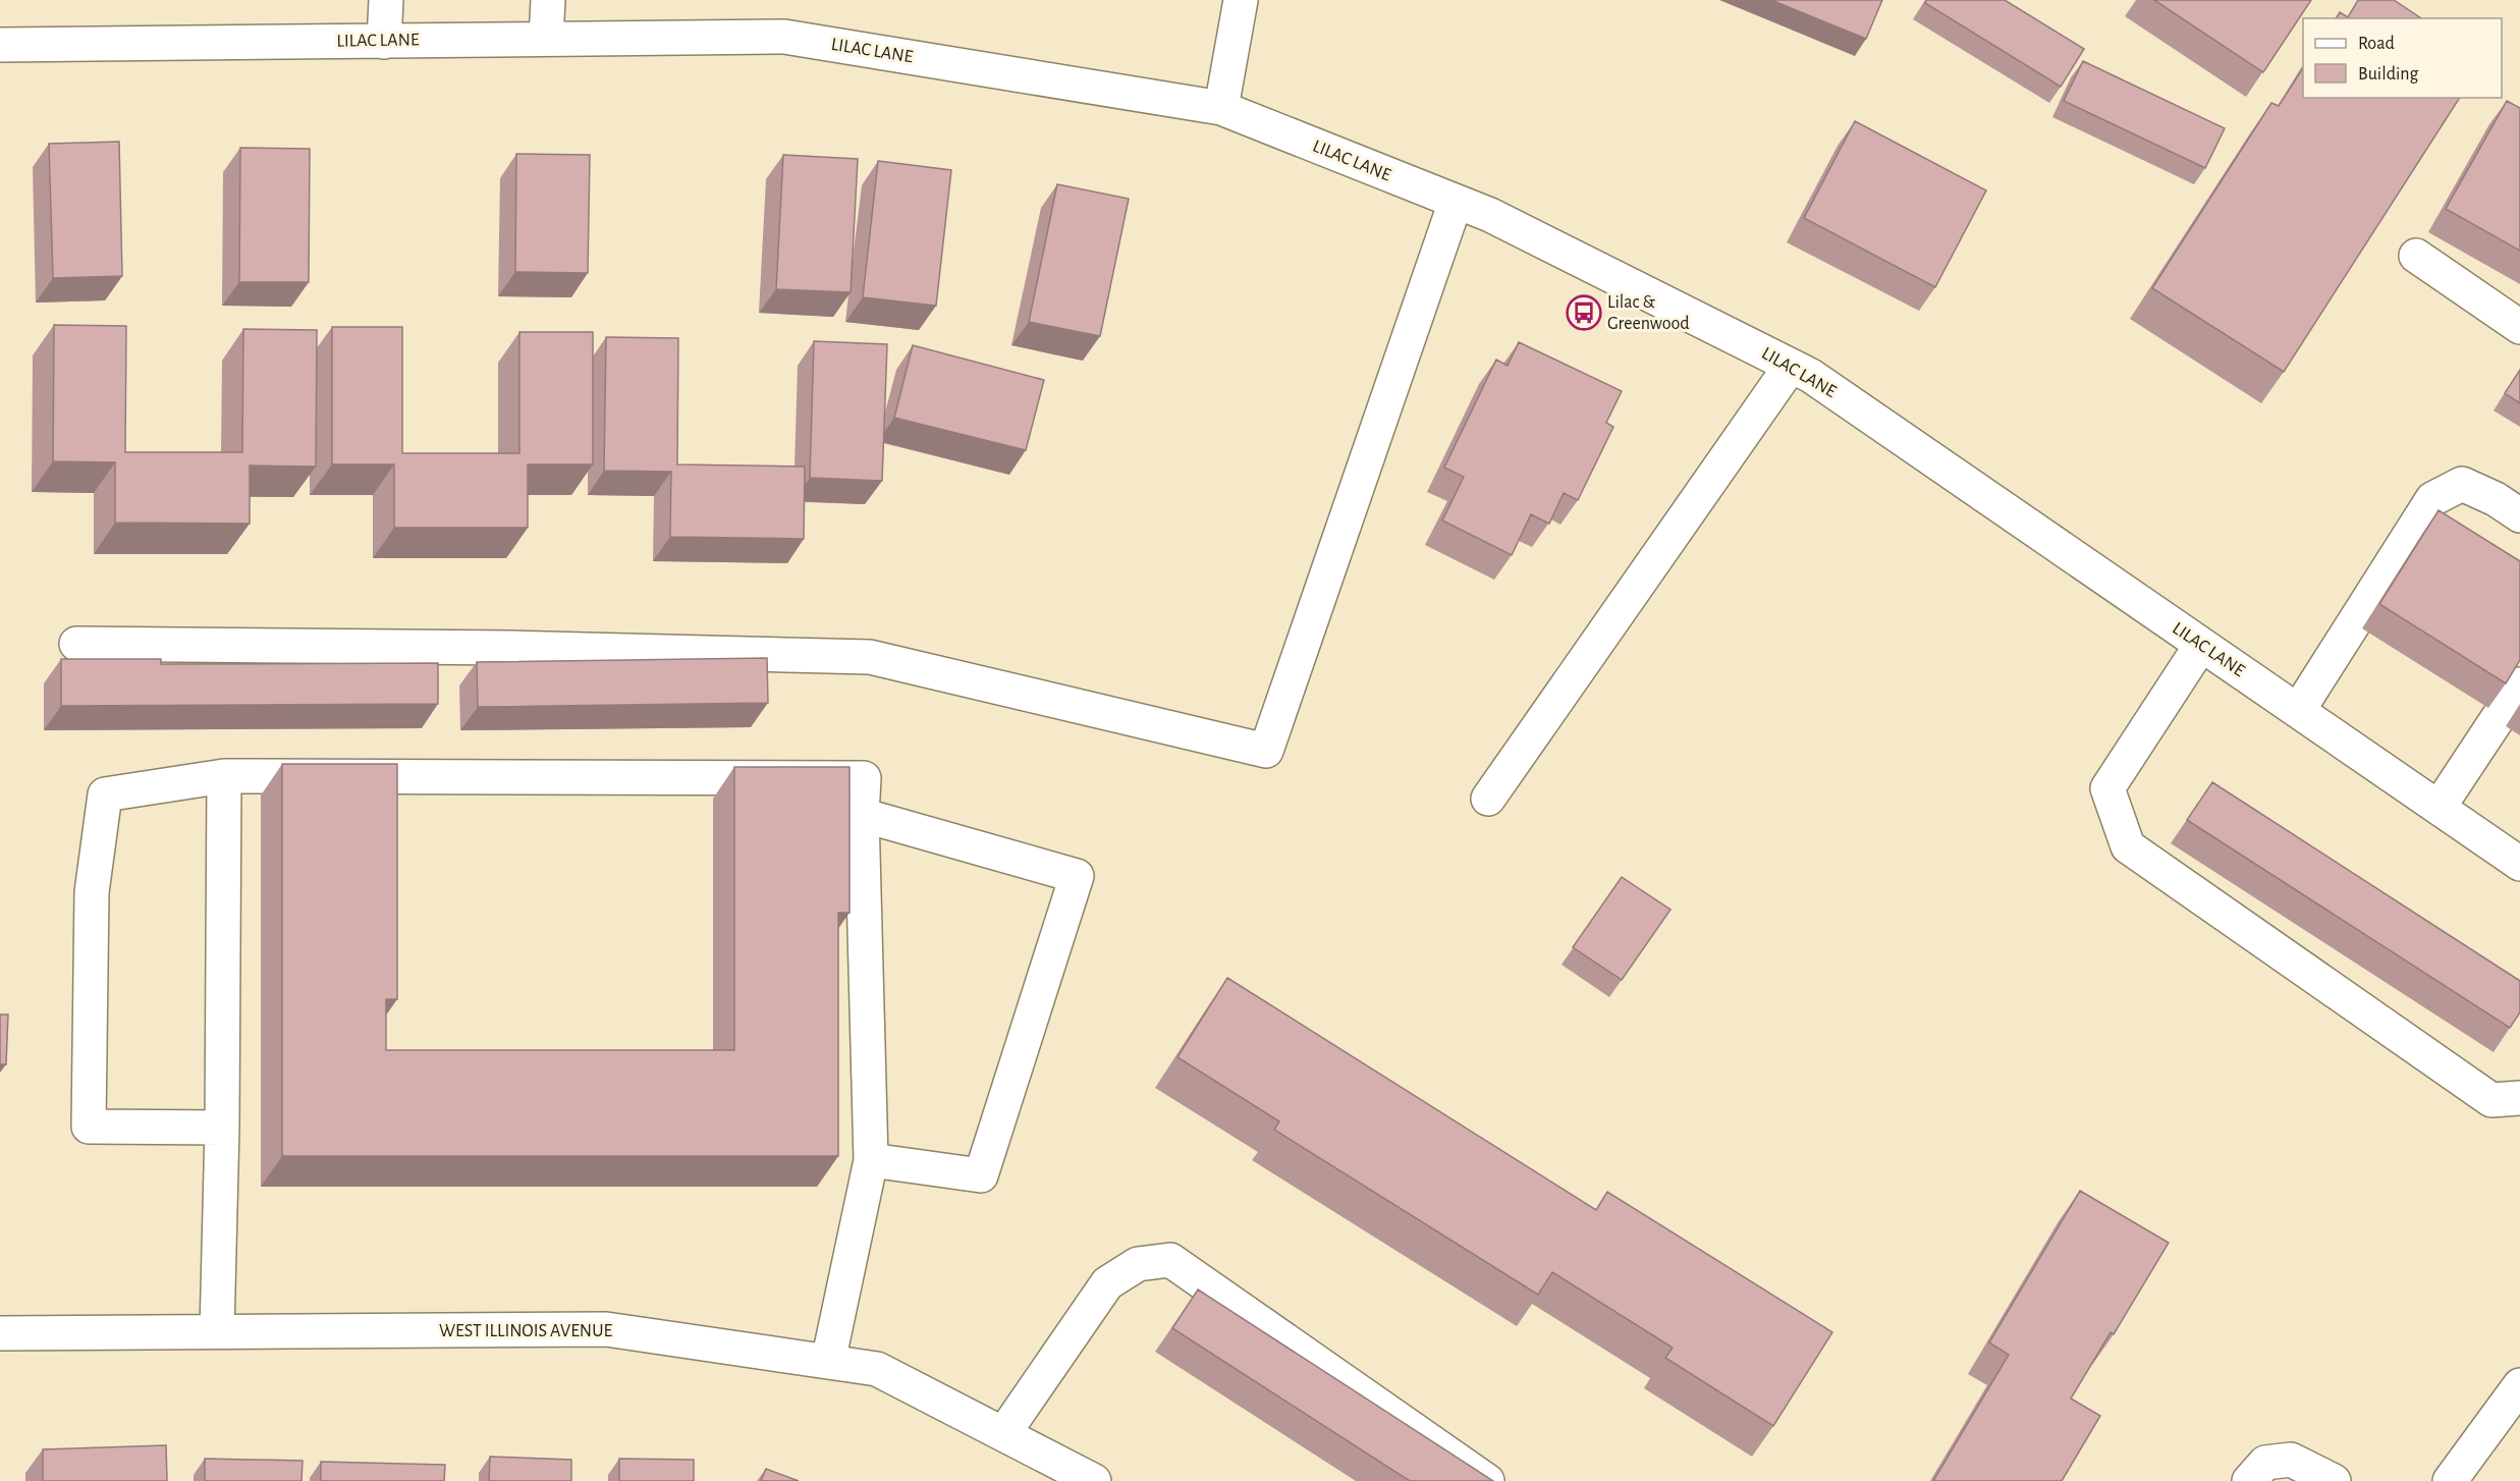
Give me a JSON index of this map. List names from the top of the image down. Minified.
{"streets":{"street":["LILAC LANE","WEST ILLINOIS AVENUE"]},"places":{"bus stop":["Lilac & Greenwood"]},"legend":["Road","Building"]}
